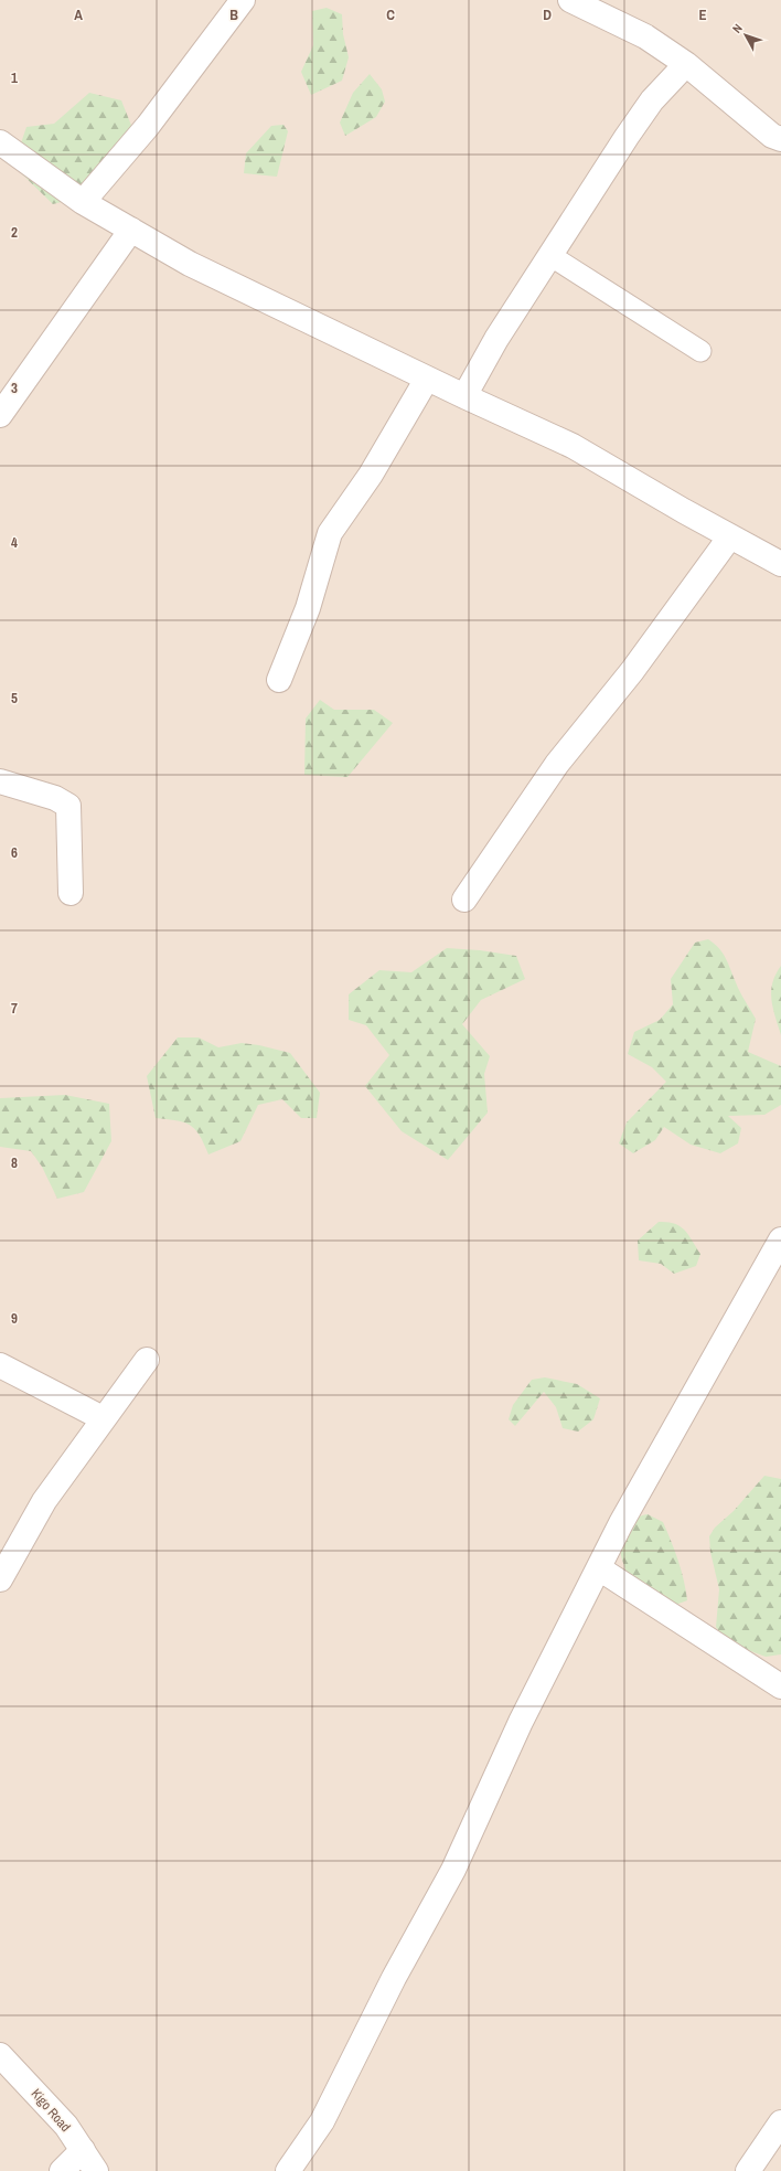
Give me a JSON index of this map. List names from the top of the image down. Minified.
{"streets":{"street":["Kigo Road"]},"north":"top left","grid":{"columns":["A","B","C","D","E"],"rows":["1","2","3","4","5","6","7","8","9"]}}
